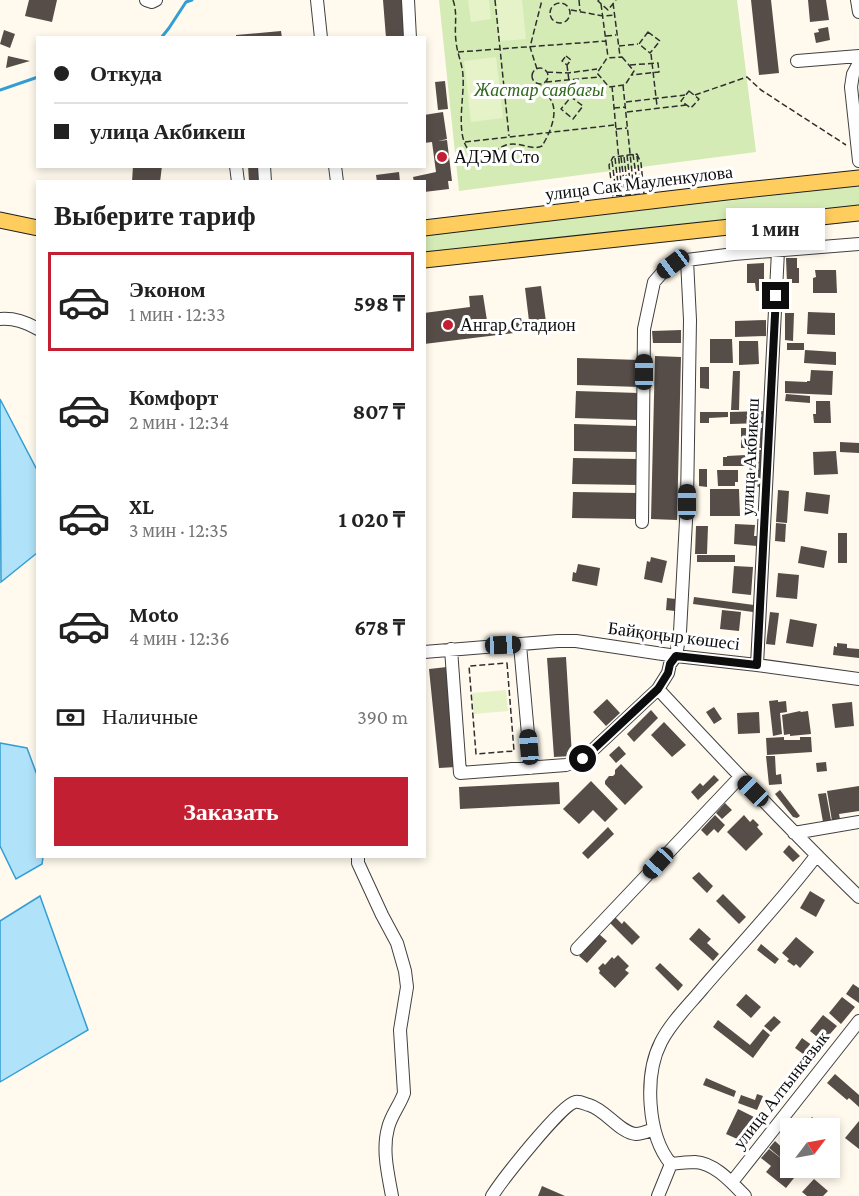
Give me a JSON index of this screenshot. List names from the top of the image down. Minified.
{"streets":{"main road":["улица Сак Мауленкулова"],"street":["улица Акбикеш","Байқоңыр көшесі","улица Алтынказык"]},"crossings":[["улица Акбикеш","Байқоңыр көшесі"]],"parks":["Жастар саябағы"],"places":["АДЭМ Сто","Ангар Стадион"],"north":"top right","page":{"banner":["Откуда","улица Акбикеш"],"heading":"Выберите тариф","bubble":"1 мин","list":[{"name":"Эконом","note":"1 мин · 12:33","value":"598 ₸"},{"name":"Комфорт","note":"2 мин · 12:34","value":"807 ₸"},{"name":"XL","note":"3 мин · 12:35","value":"1 020 ₸"},{"name":"Moto","note":"4 мин · 12:36","value":"678 ₸"}],"pay":["Наличные","390 m"],"buttons":"Заказать"}}
